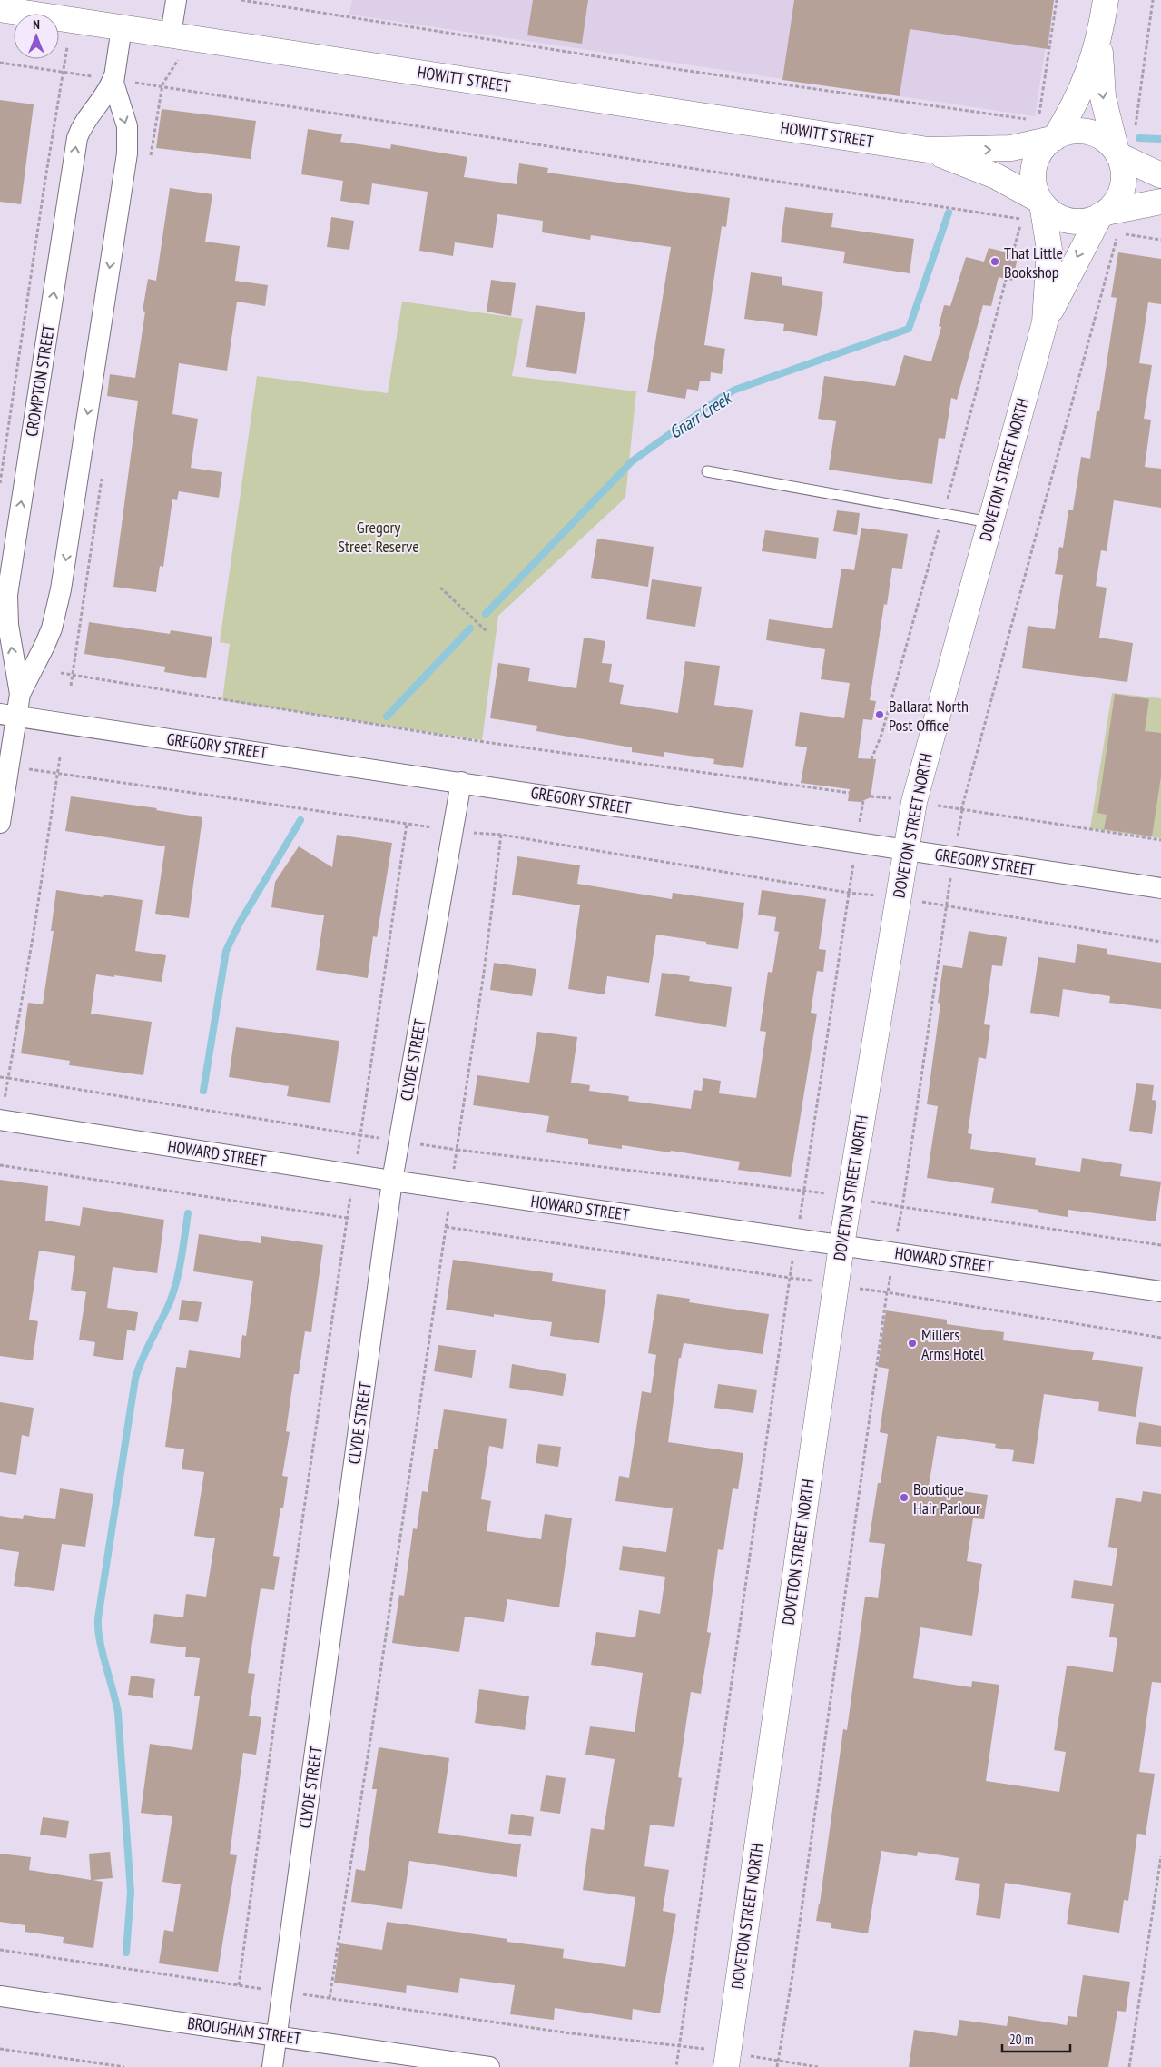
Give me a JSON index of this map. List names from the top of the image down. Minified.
{"streets":{"main road":["HOWITT STREET","DOVETON STREET NORTH"],"street":["CROMPTON STREET","GREGORY STREET","CLYDE STREET","HOWARD STREET","BROUGHAM STREET"]},"crossings":[["HOWITT STREET","CROMPTON STREET"],["HOWITT STREET","DOVETON STREET NORTH"],["CROMPTON STREET","GREGORY STREET"],["DOVETON STREET NORTH","GREGORY STREET"],["DOVETON STREET NORTH","HOWARD STREET"],["GREGORY STREET","CLYDE STREET"],["CLYDE STREET","HOWARD STREET"],["CLYDE STREET","BROUGHAM STREET"]],"water":["Gnarr Creek"],"parks":["Gregory Street Reserve"],"places":["That Little Bookshop","Ballarat North Post Office","Millers Arms Hotel","Boutique Hair Parlour"],"scale_bar":"20 m","north":"top"}
